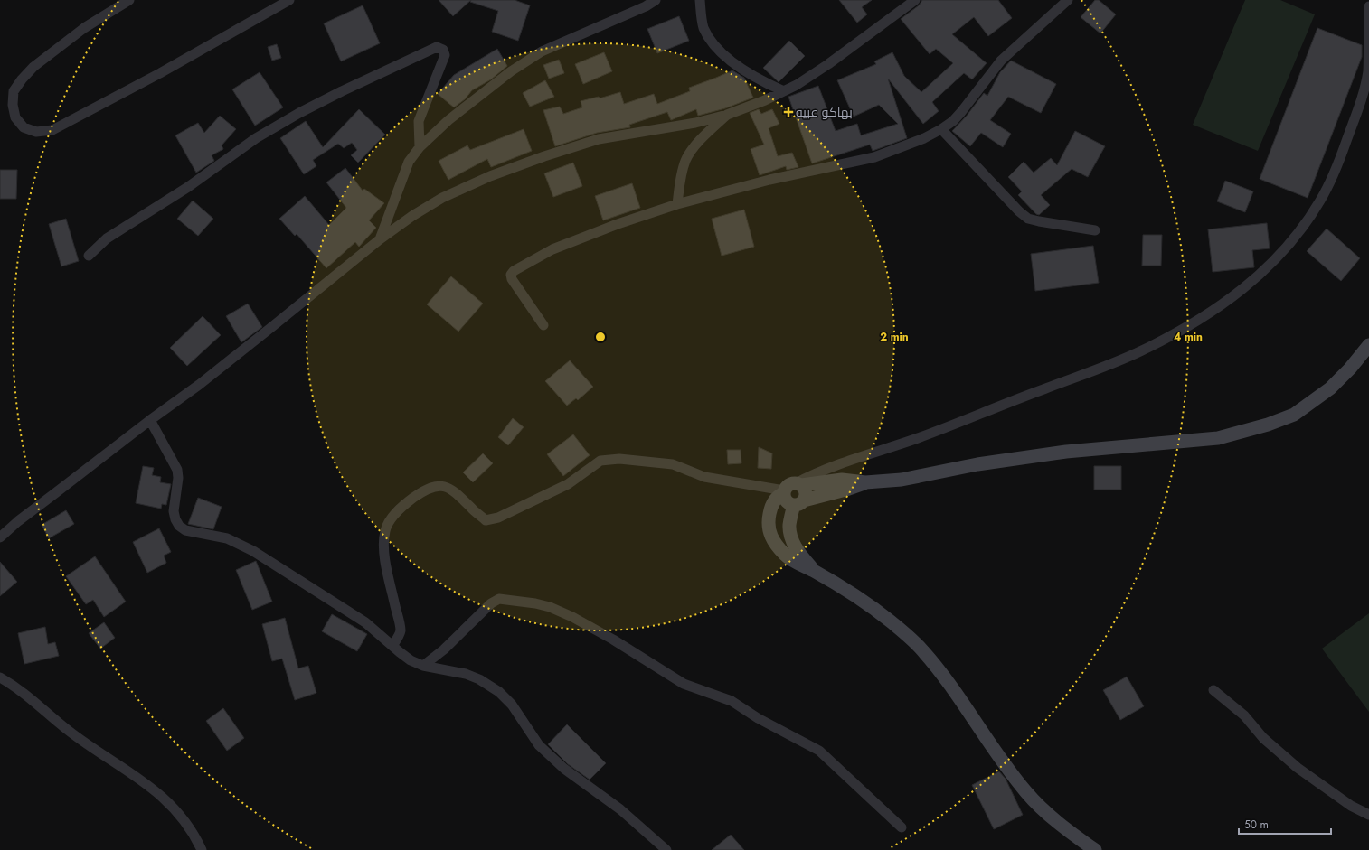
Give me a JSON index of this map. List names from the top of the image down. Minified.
{"places":{"health":["بهاكو عبيه"]},"scale_bar":"50 m","rings":["2 min","4 min"]}
